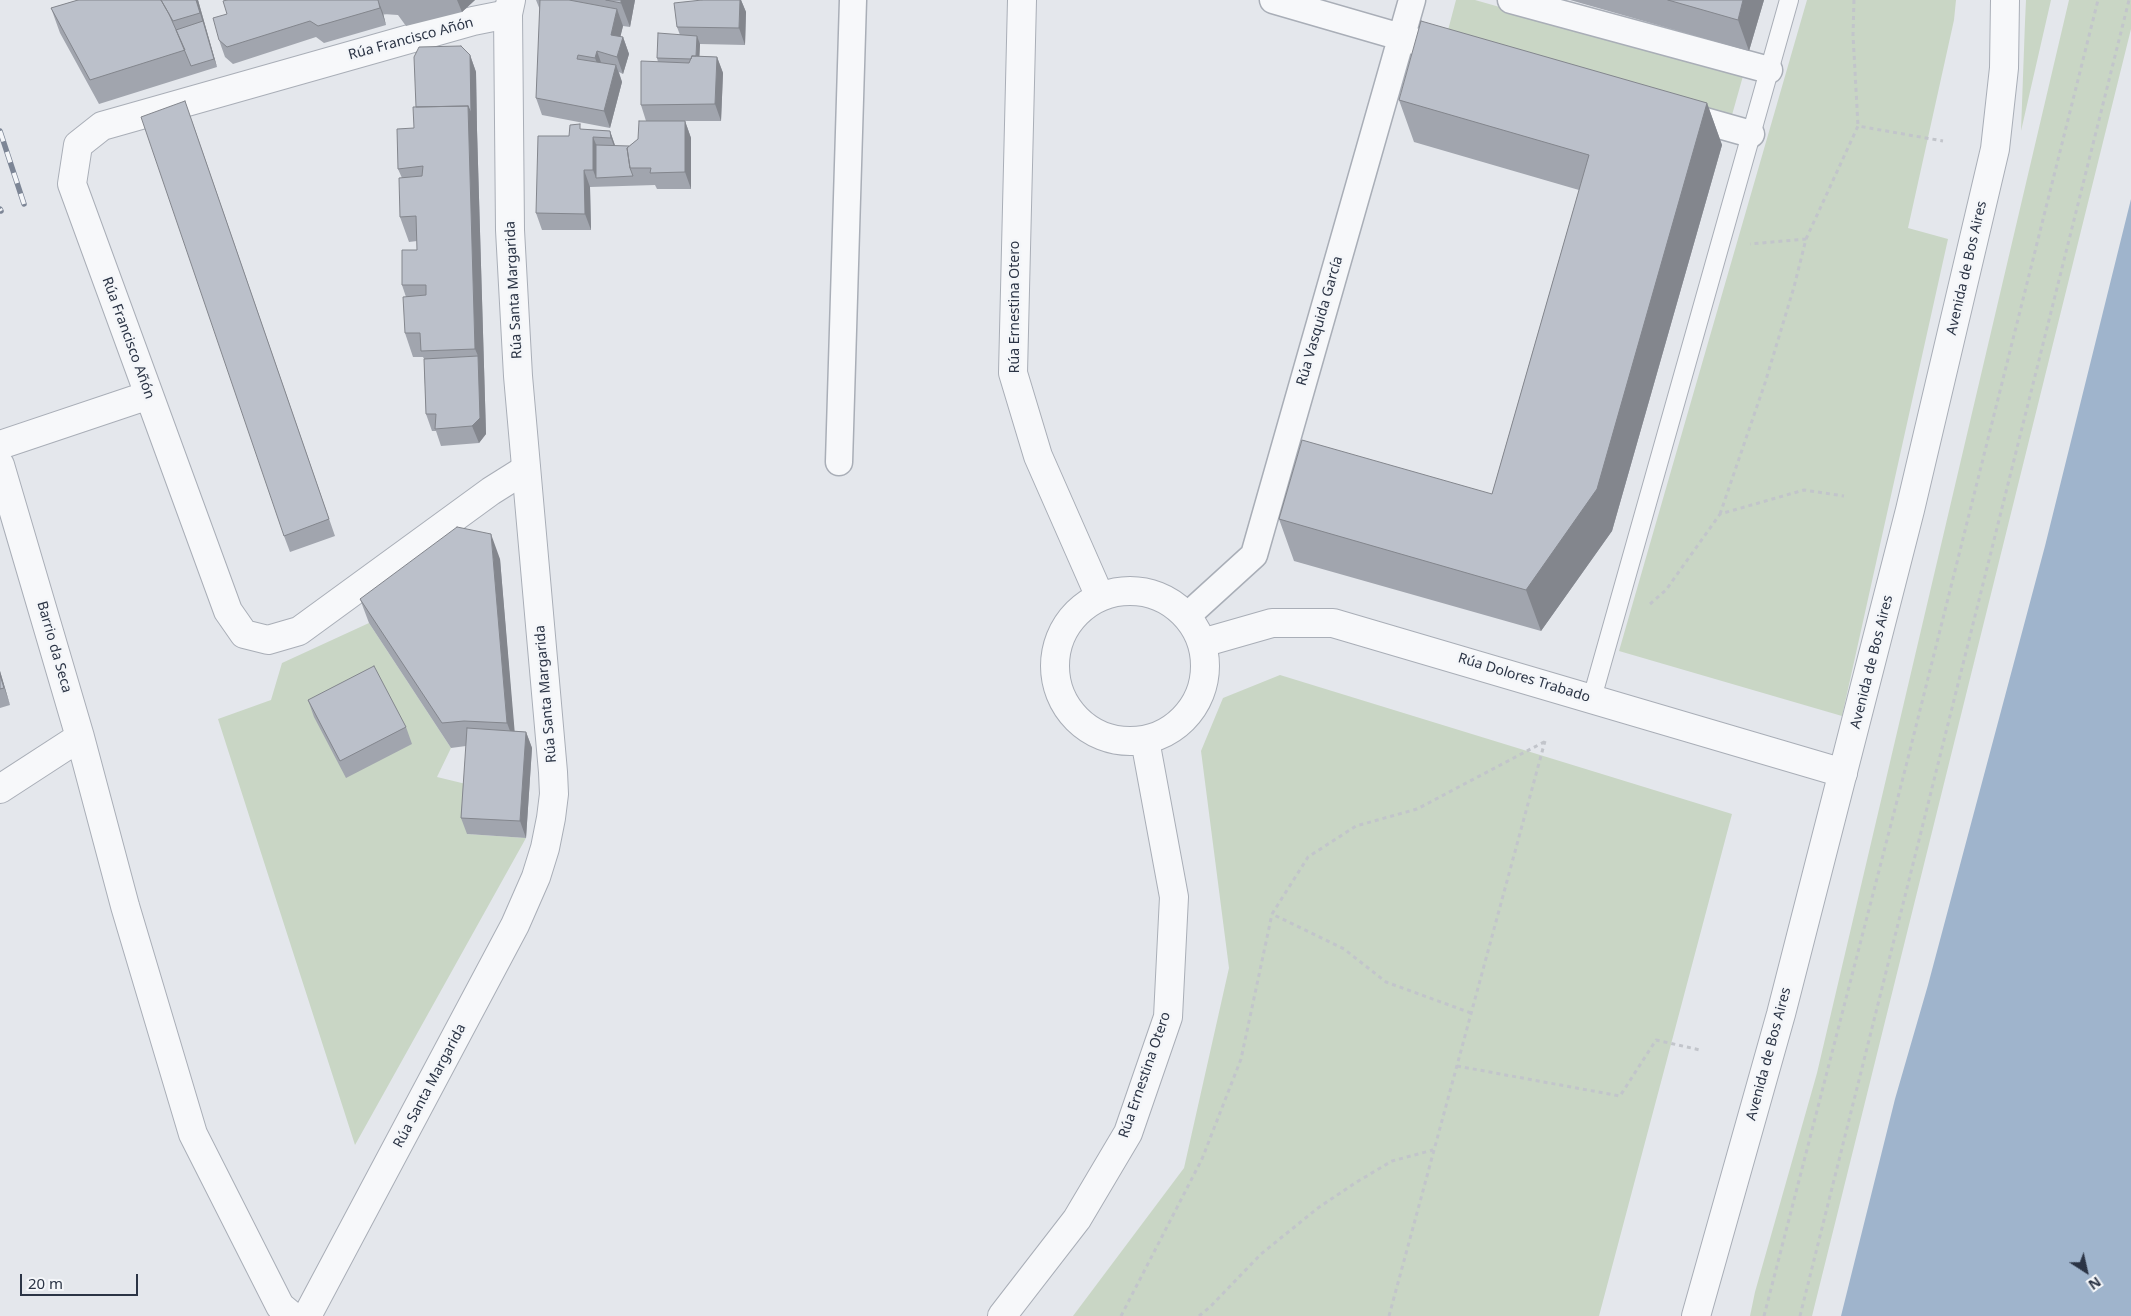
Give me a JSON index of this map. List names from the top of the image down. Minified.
{"streets":{"street":["Rúa Francisco Añón","Avenida de Bos Aires","Rúa Santa Margarida","Rúa Ernestina Otero","Rúa Vasquida García","Barrio da Seca","Rúa Dolores Trabado"]},"crossings":[["Rúa Francisco Añón","Rúa Santa Margarida"],["Avenida de Bos Aires","Rúa Dolores Trabado"],["Rúa Ernestina Otero","Rúa Vasquida García"],["Rúa Ernestina Otero","Rúa Dolores Trabado"],["Rúa Vasquida García","Rúa Dolores Trabado"]],"scale_bar":"20 m","north":"bottom right"}
